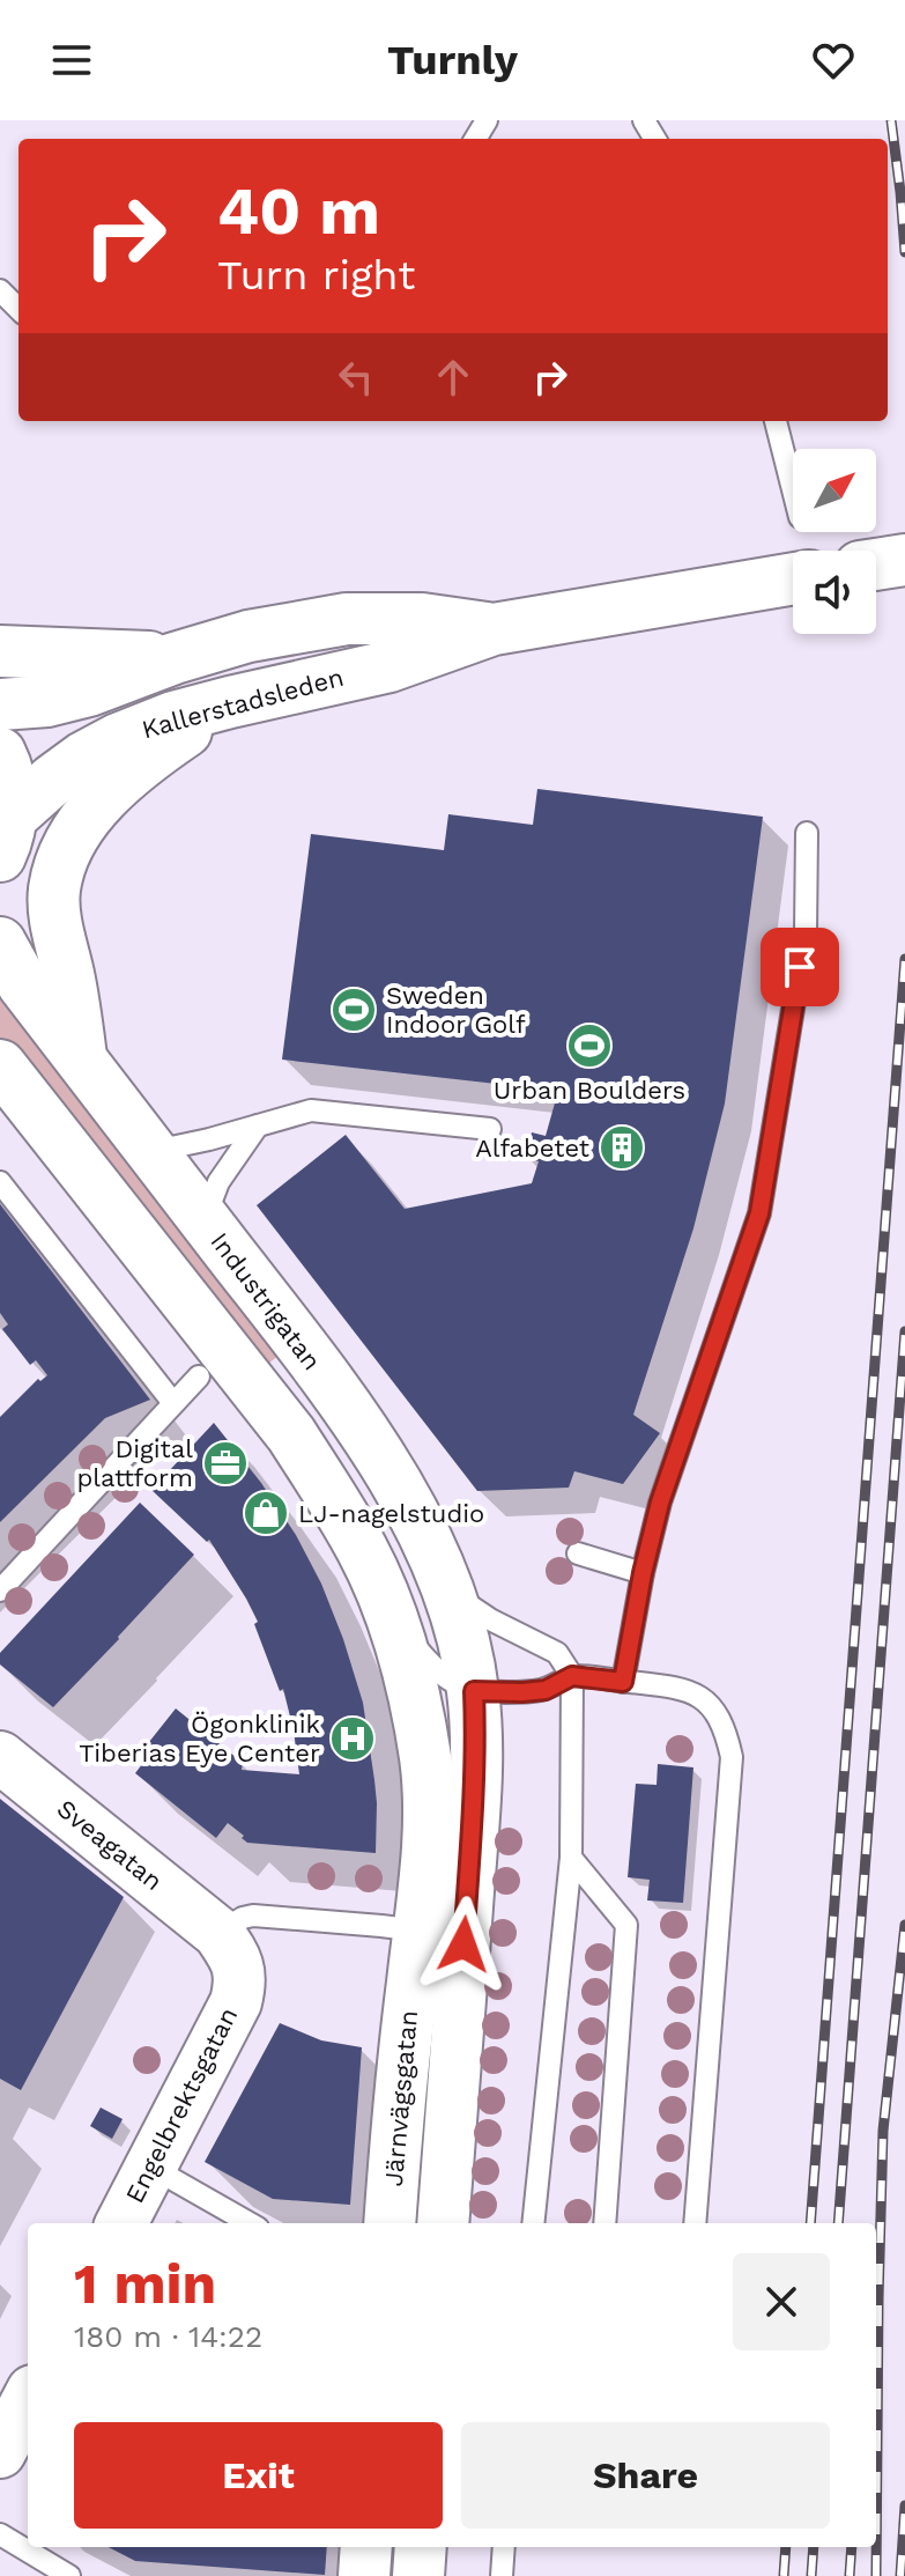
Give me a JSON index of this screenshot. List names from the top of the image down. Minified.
{"streets":{"main road":["Kallerstadsleden","Industrigatan","Sveagatan","Järnvägsgatan","Engelbrektsgatan"]},"crossings":[["Industrigatan","Järnvägsgatan"],["Sveagatan","Engelbrektsgatan"]],"places":{"sports":["Sweden Indoor Golf","Urban Boulders"],"building":["Alfabetet"],"office":["Digital plattform"],"shop":["LJ-nagelstudio"],"hospital":["Ögonklinik Tiberias Eye Center"]},"north":"top right","page":{"header":"Turnly","turn":["40 m","Turn right"],"heading":["1 min","180 m · 14:22"],"buttons":["Exit","Share"]}}
